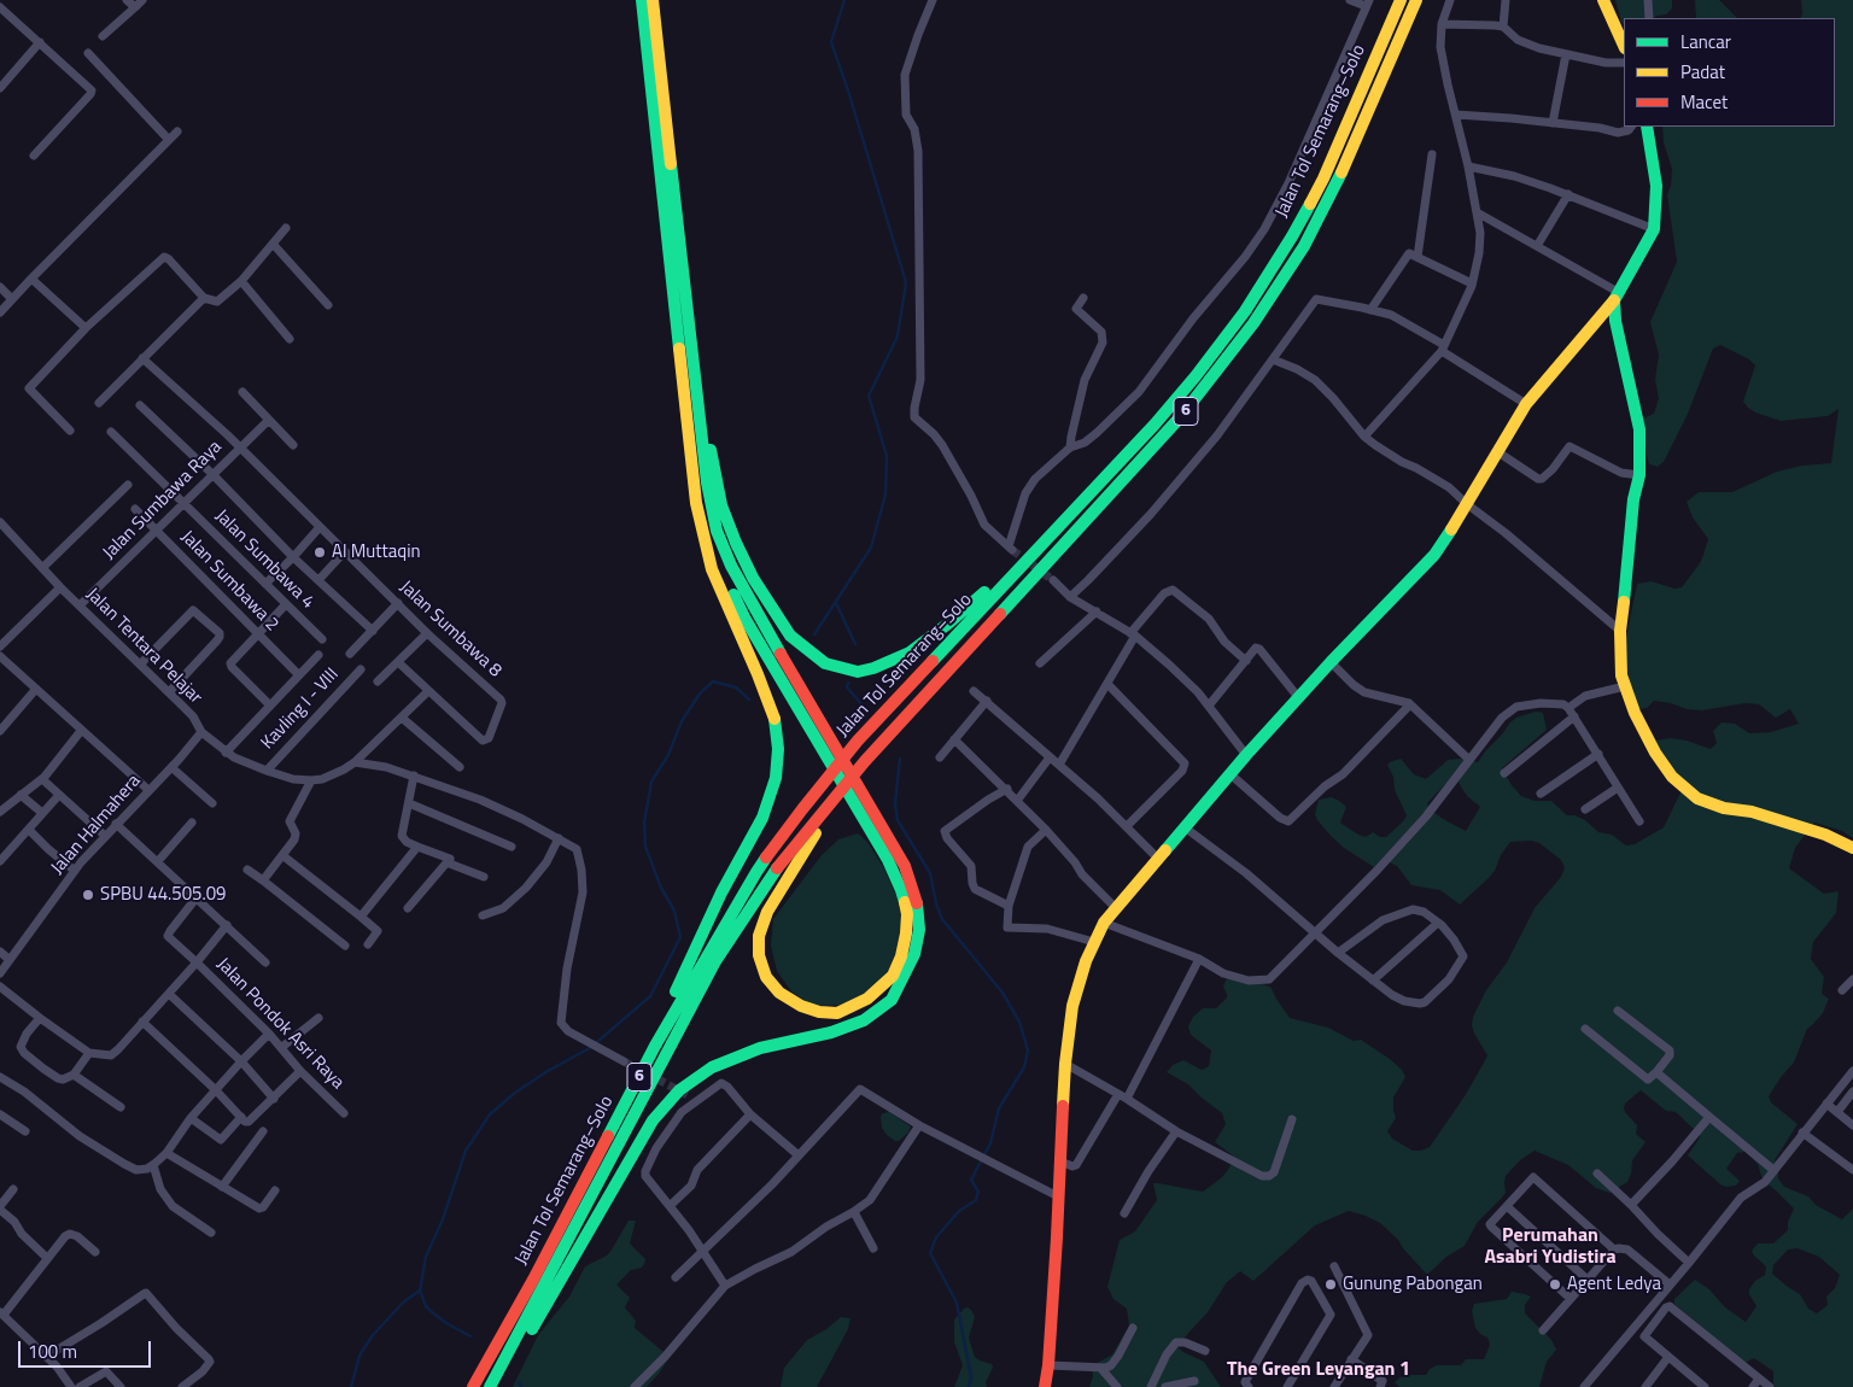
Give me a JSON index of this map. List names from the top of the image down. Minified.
{"streets":{"main road":["Jalan Tol Semarang–Solo","6"],"street":["Jalan Sumbawa Raya","Jalan Sumbawa 4","Jalan Sumbawa 2","Jalan Sumbawa 8","Jalan Tentara Pelajar","Kavling I - VIII","Jalan Halmahera","Jalan Pondok Asri Raya"]},"crossings":[["Jalan Sumbawa Raya","Jalan Sumbawa 4"],["Jalan Sumbawa Raya","Jalan Sumbawa 2"],["Jalan Sumbawa Raya","Jalan Sumbawa 8"],["Jalan Sumbawa Raya","Jalan Tentara Pelajar"],["Jalan Tentara Pelajar","Kavling I - VIII"],["Jalan Tentara Pelajar","Jalan Halmahera"]],"districts":["Perumahan Asabri Yudistira","The Green Leyangan 1"],"places":["Al Muttaqin","SPBU 44.505.09","Gunung Pabongan","Agent Ledya"],"legend":["Lancar","Padat","Macet"],"scale_bar":"100 m"}
